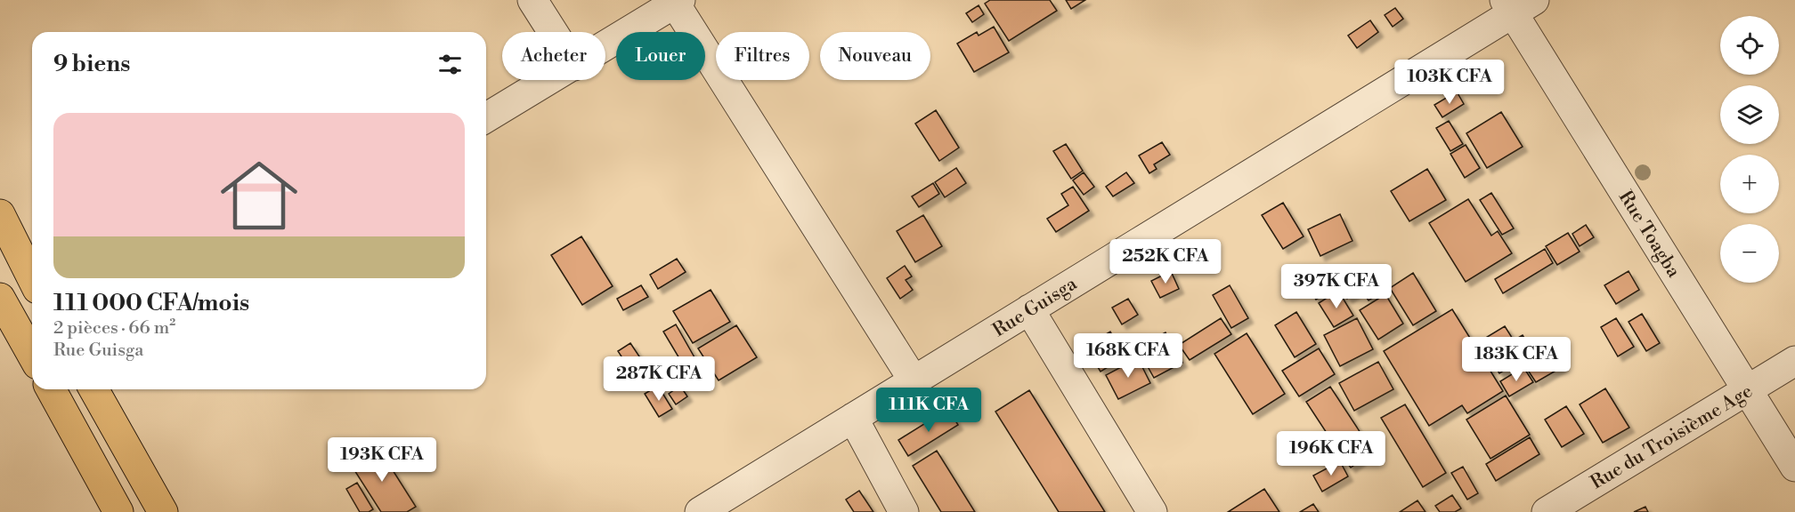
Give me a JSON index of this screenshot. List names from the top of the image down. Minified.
{"streets":{"street":["Rue Toagba","Rue Guisga","Rue du Troisième Age"]},"crossings":[["Rue Toagba","Rue Guisga"],["Rue Toagba","Rue du Troisième Age"]],"page":{"map_buttons":["+","−"],"chip":["Acheter","Louer","Filtres","Nouveau"],"heading":"9 biens","price":["103K CFA","252K CFA","397K CFA","168K CFA","183K CFA","287K CFA","111K CFA","196K CFA","193K CFA"],"list":[{"name":"111 000 CFA/mois","note":"2 pièces · 66 m² · Rue Guisga"}]}}
